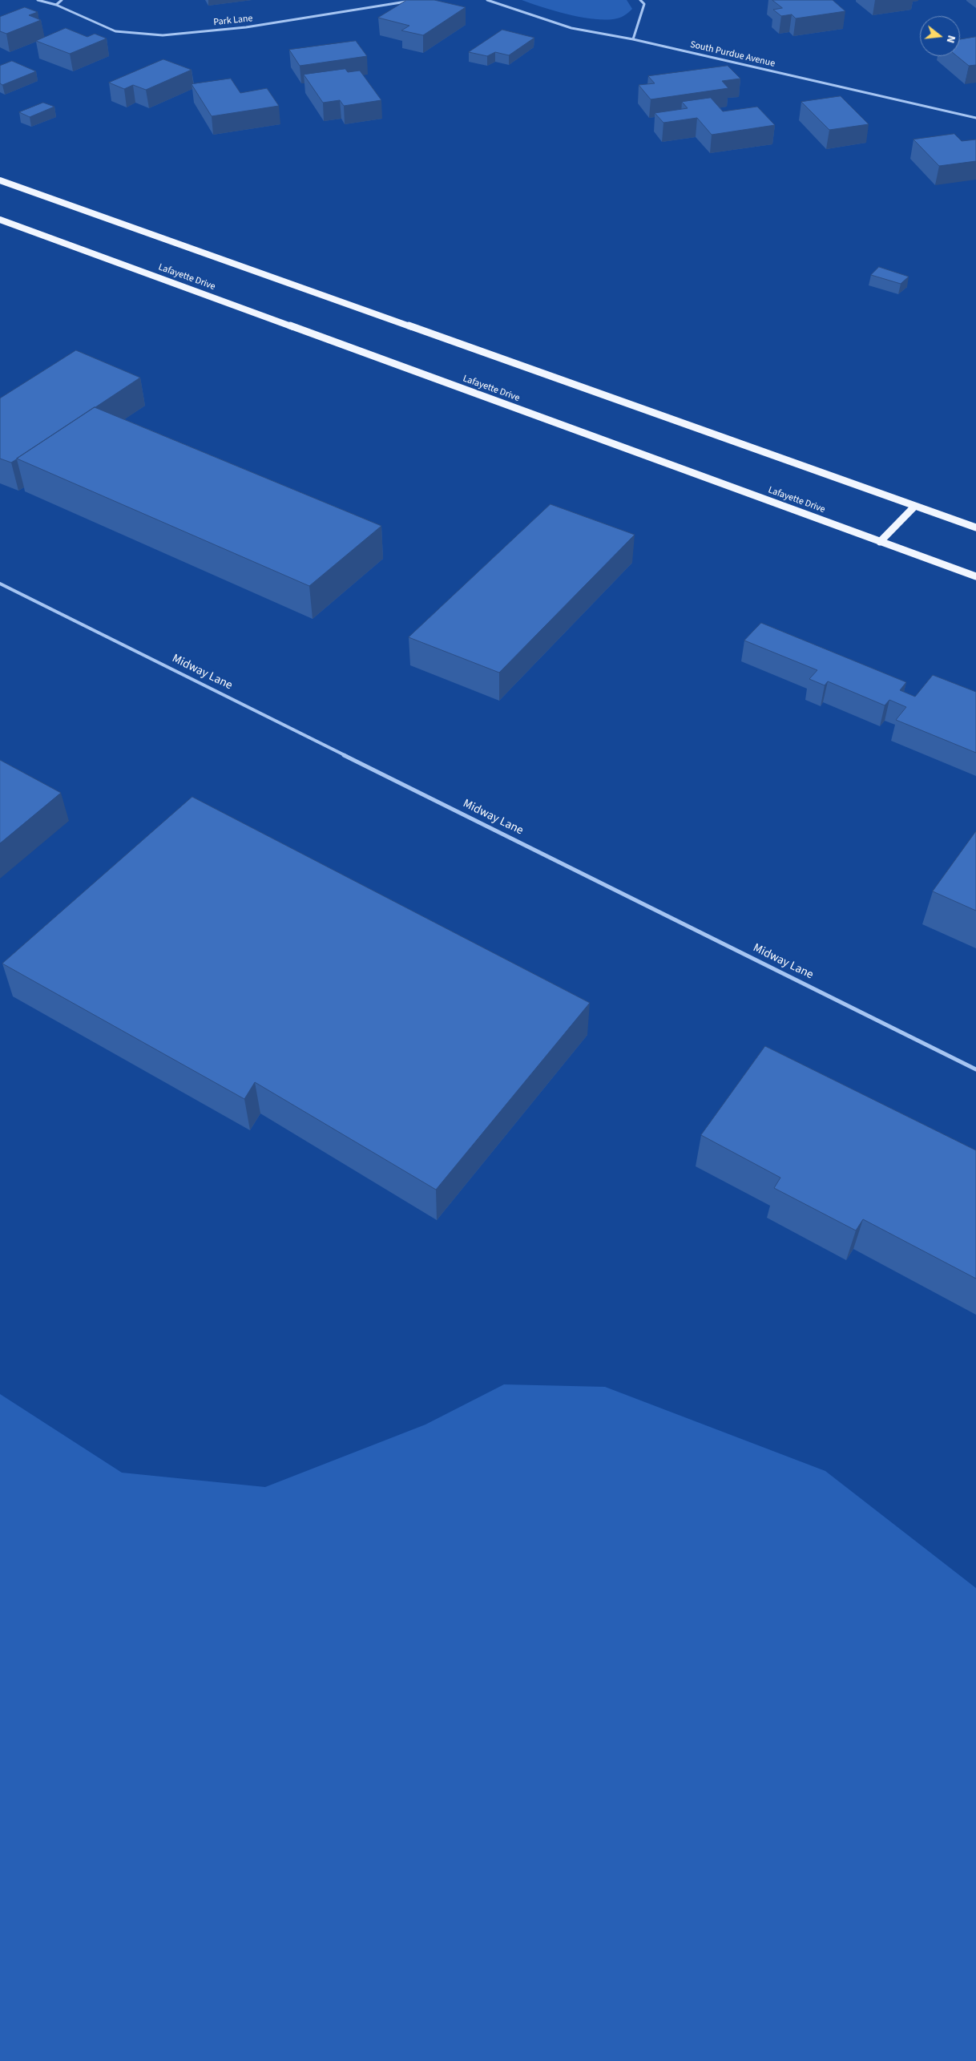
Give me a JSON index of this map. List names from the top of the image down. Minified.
{"streets":{"main road":["Lafayette Drive"],"street":["Park Lane","South Purdue Avenue","Midway Lane"]},"north":"right"}
